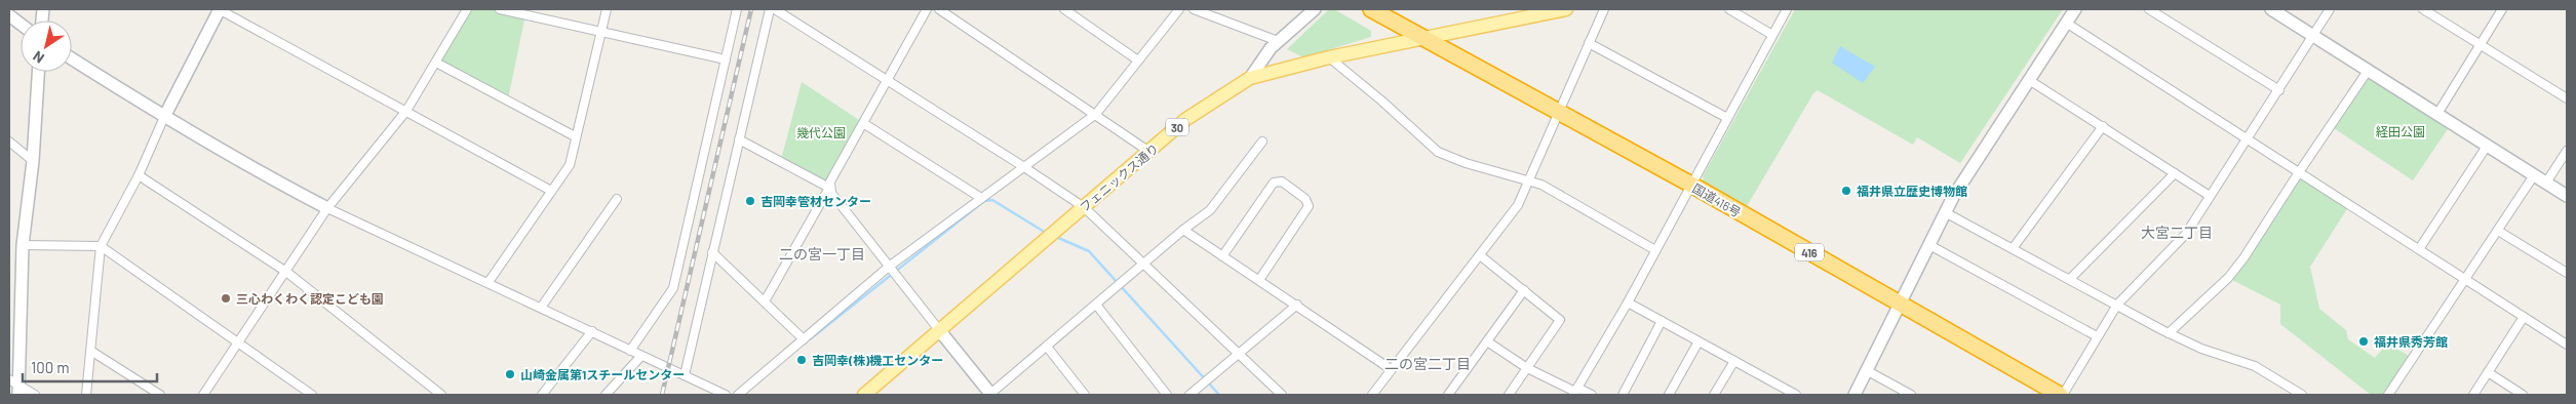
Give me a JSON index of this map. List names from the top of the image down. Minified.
{"streets":{"highway":["国道416号","416"],"main road":["30","フェニックス通り"]},"crossings":[["フェニックス通り","国道416号"]],"districts":["大宮二丁目","二の宮一丁目","二の宮二丁目"],"parks":["経田公園","幾代公園"],"places":["福井県立歴史博物館","吉岡幸管材センター","三心わくわく認定こども園","福井県秀芳館","吉岡幸(株)機工センター","山崎金属第1スチールセンター"],"scale_bar":"100 m","north":"bottom left"}
